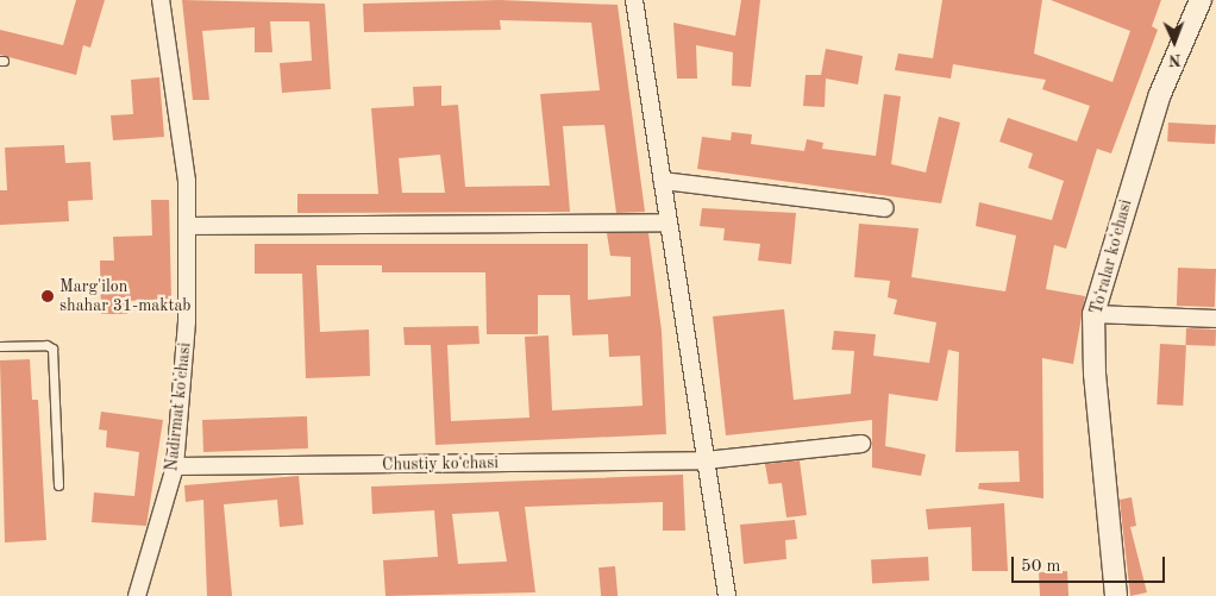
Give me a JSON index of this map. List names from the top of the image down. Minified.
{"streets":{"street":["Toʻralar koʻchasi","Nadirmat koʻchasi","Chustiy koʻchasi"]},"crossings":[["Nadirmat koʻchasi","Chustiy koʻchasi"]],"places":["Marg'ilon shahar 31-maktab"],"scale_bar":"50 m","north":"bottom"}
